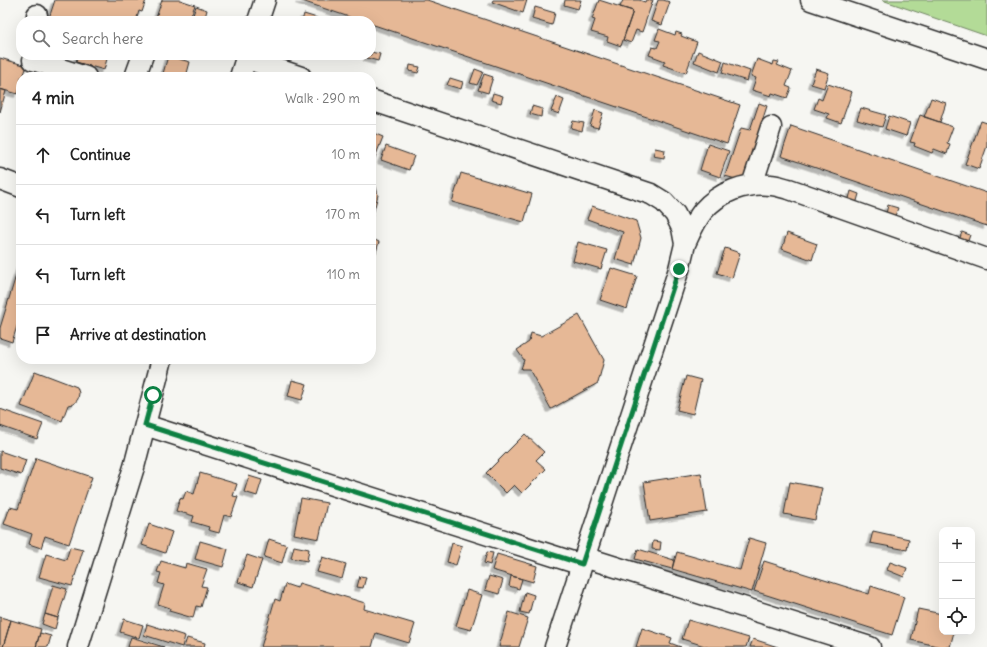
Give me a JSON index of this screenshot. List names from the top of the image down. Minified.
{"page":{"search":"Search here","heading":["4 min","Walk · 290 m"],"list":[["Continue","10 m"],["Turn left","170 m"],["Turn left","110 m"],"Arrive at destination"],"map_buttons":["+","−"]}}
